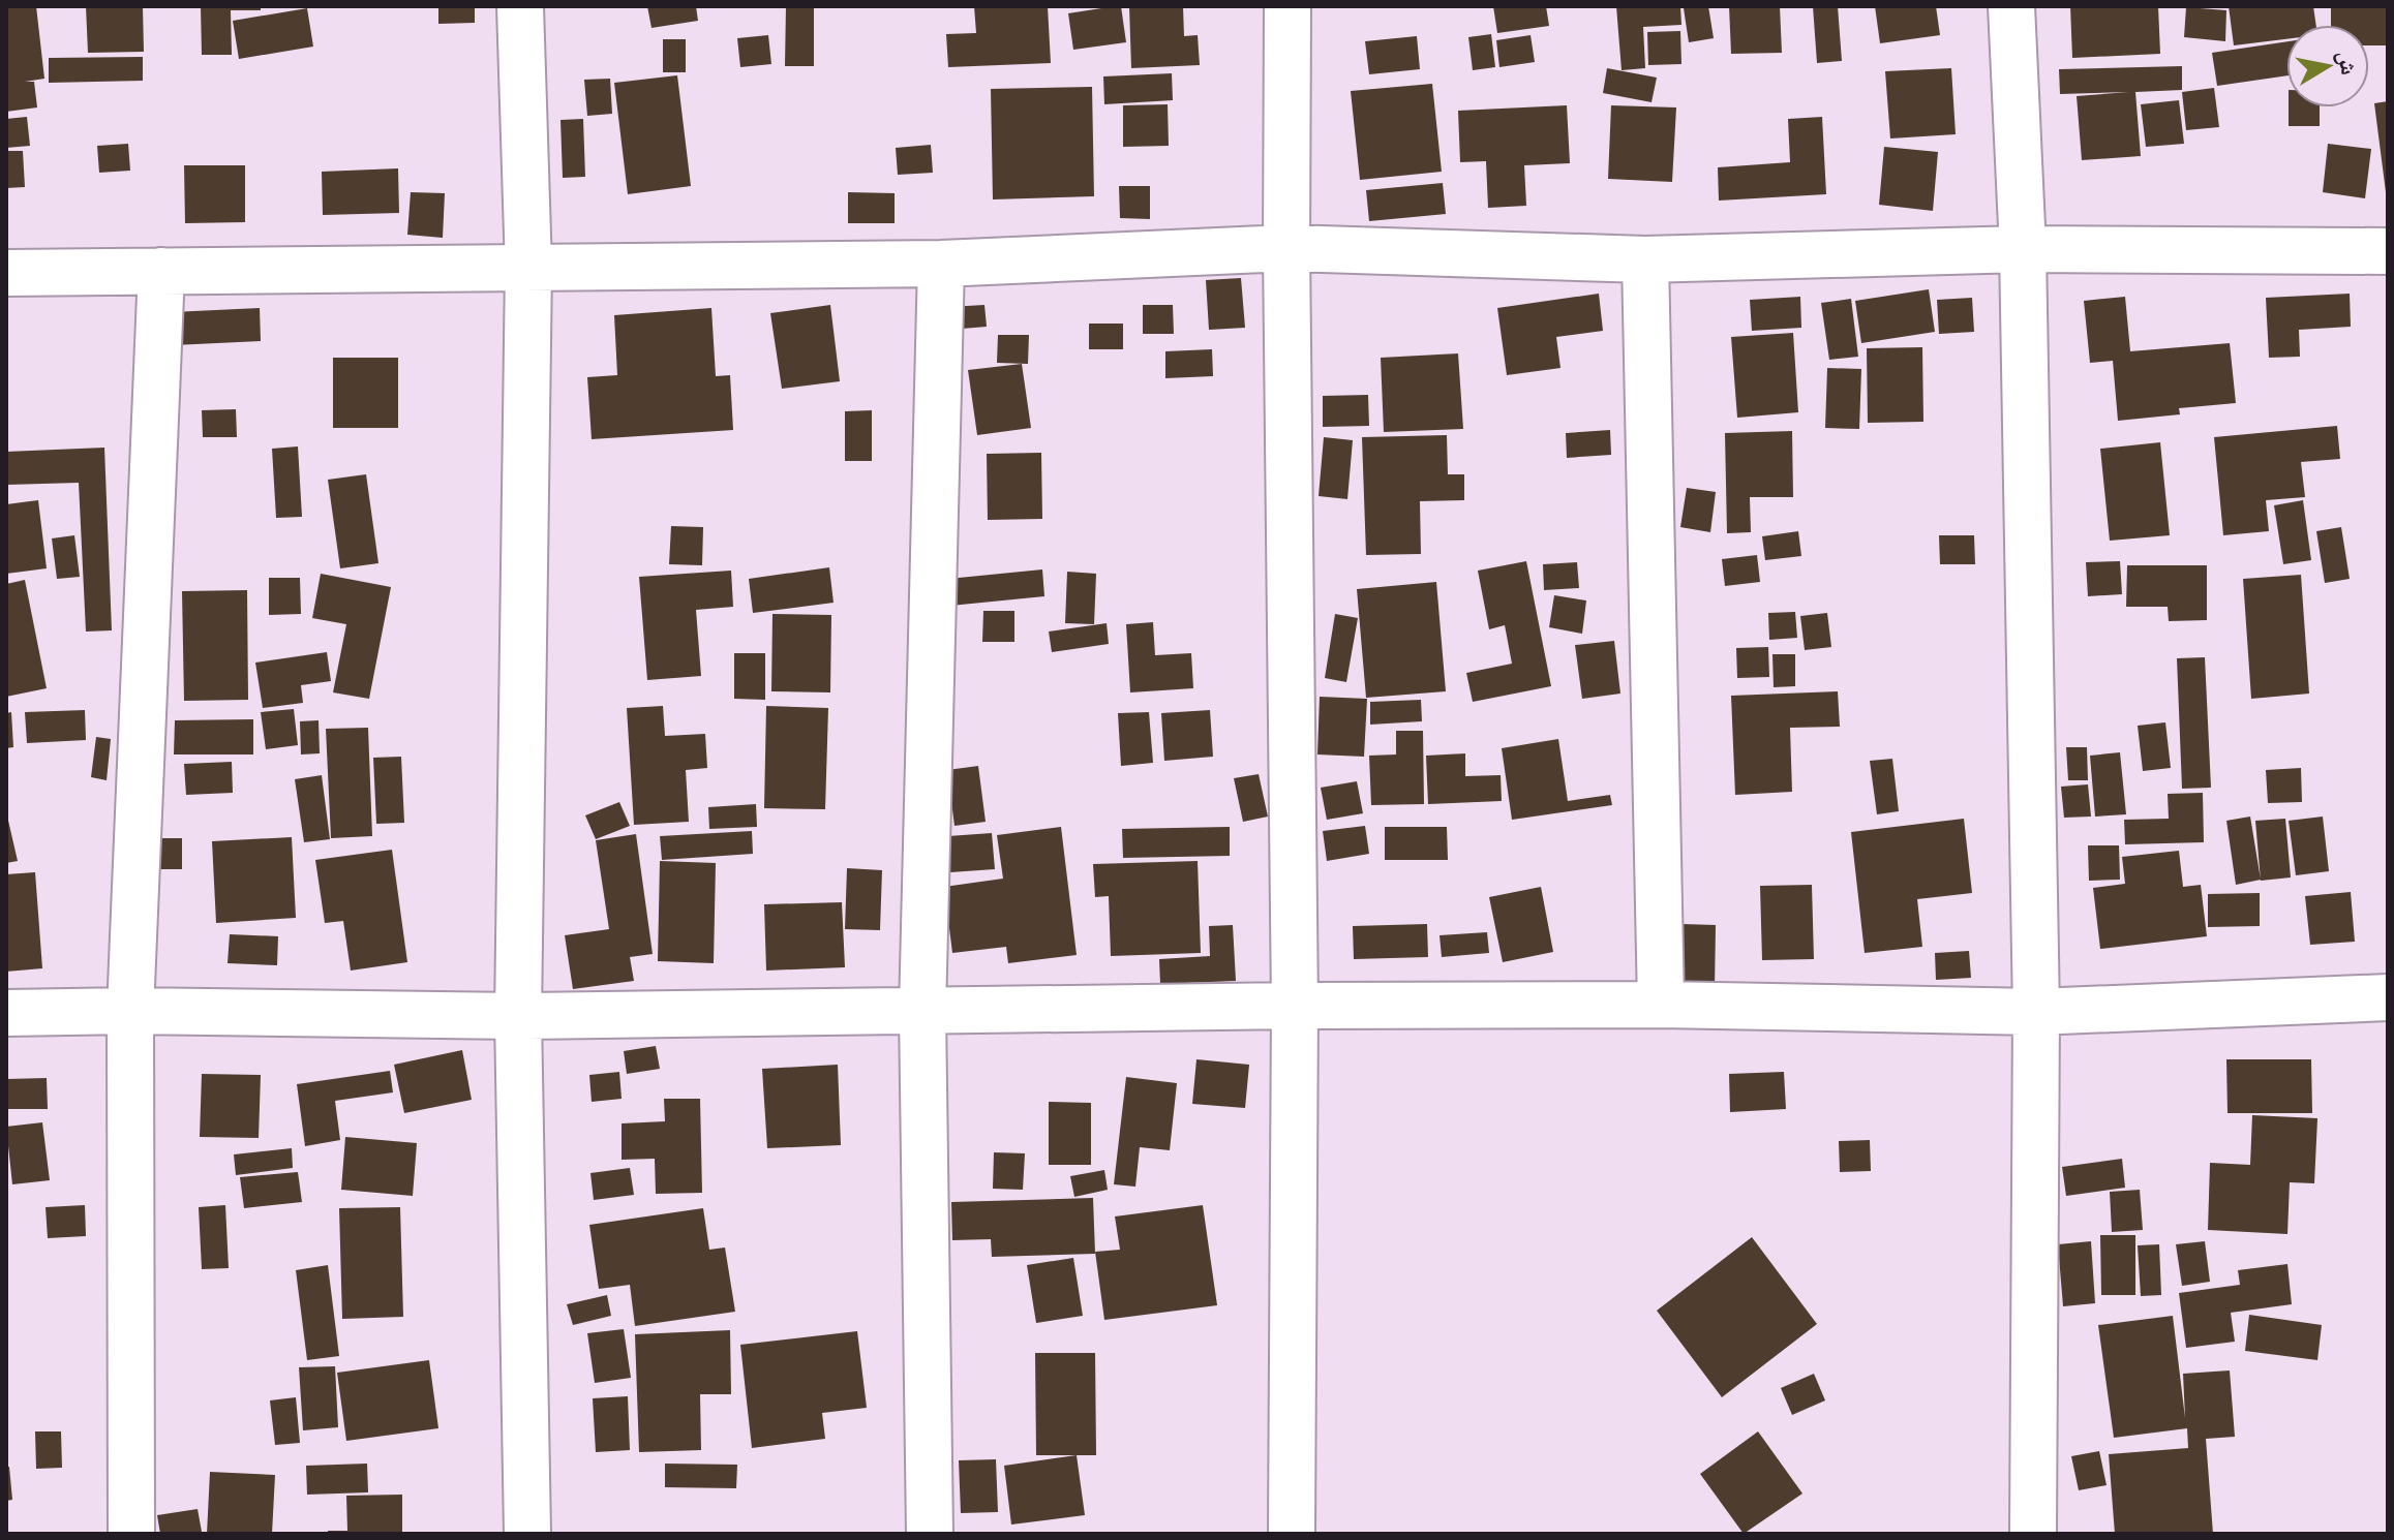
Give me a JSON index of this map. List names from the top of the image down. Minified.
{"north":"right"}
